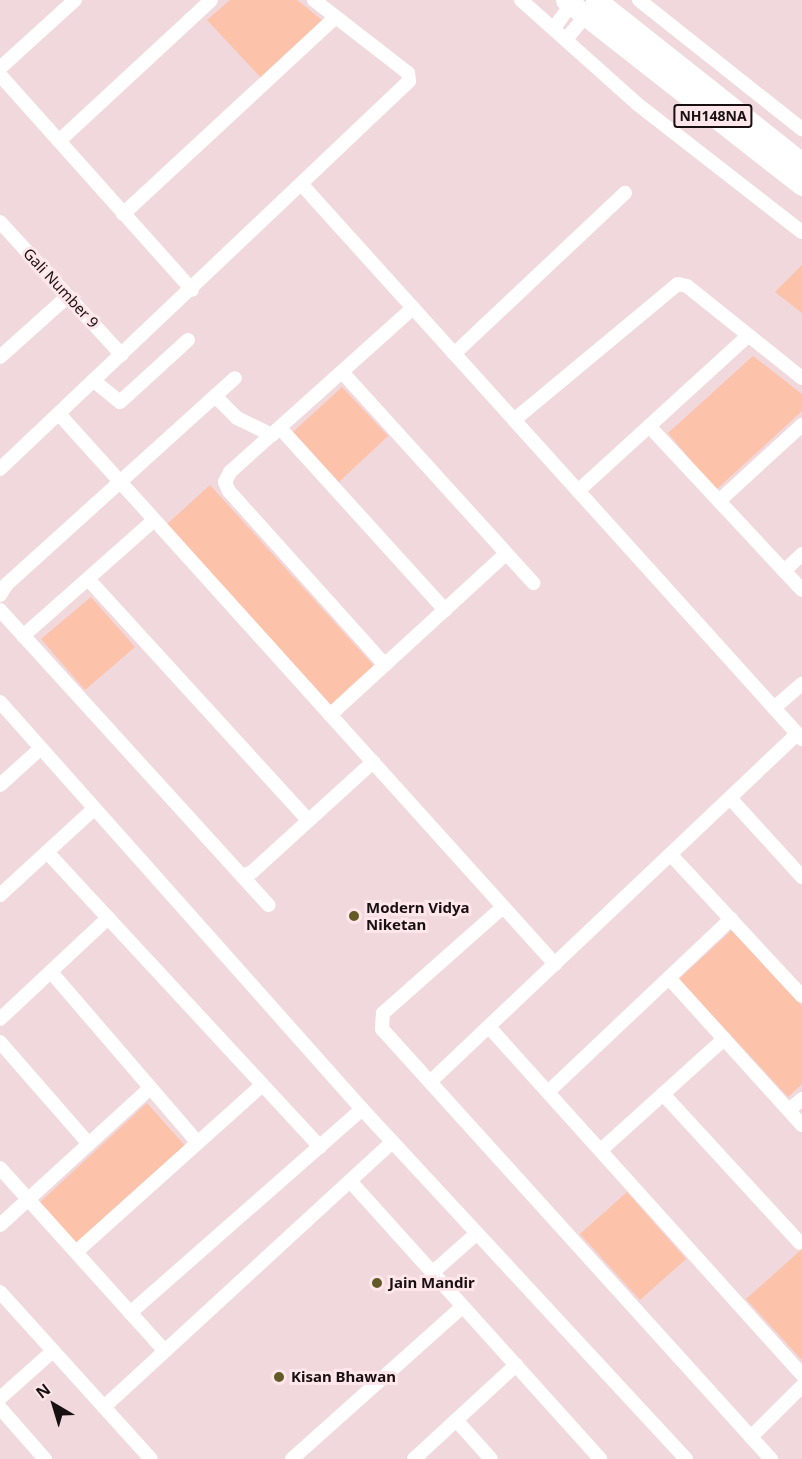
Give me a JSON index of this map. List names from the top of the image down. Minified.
{"streets":{"highway":["NH148NA"],"street":["Gali Number 9"]},"places":["Modern Vidya Niketan","Jain Mandir","Kisan Bhawan"],"north":"top left"}
